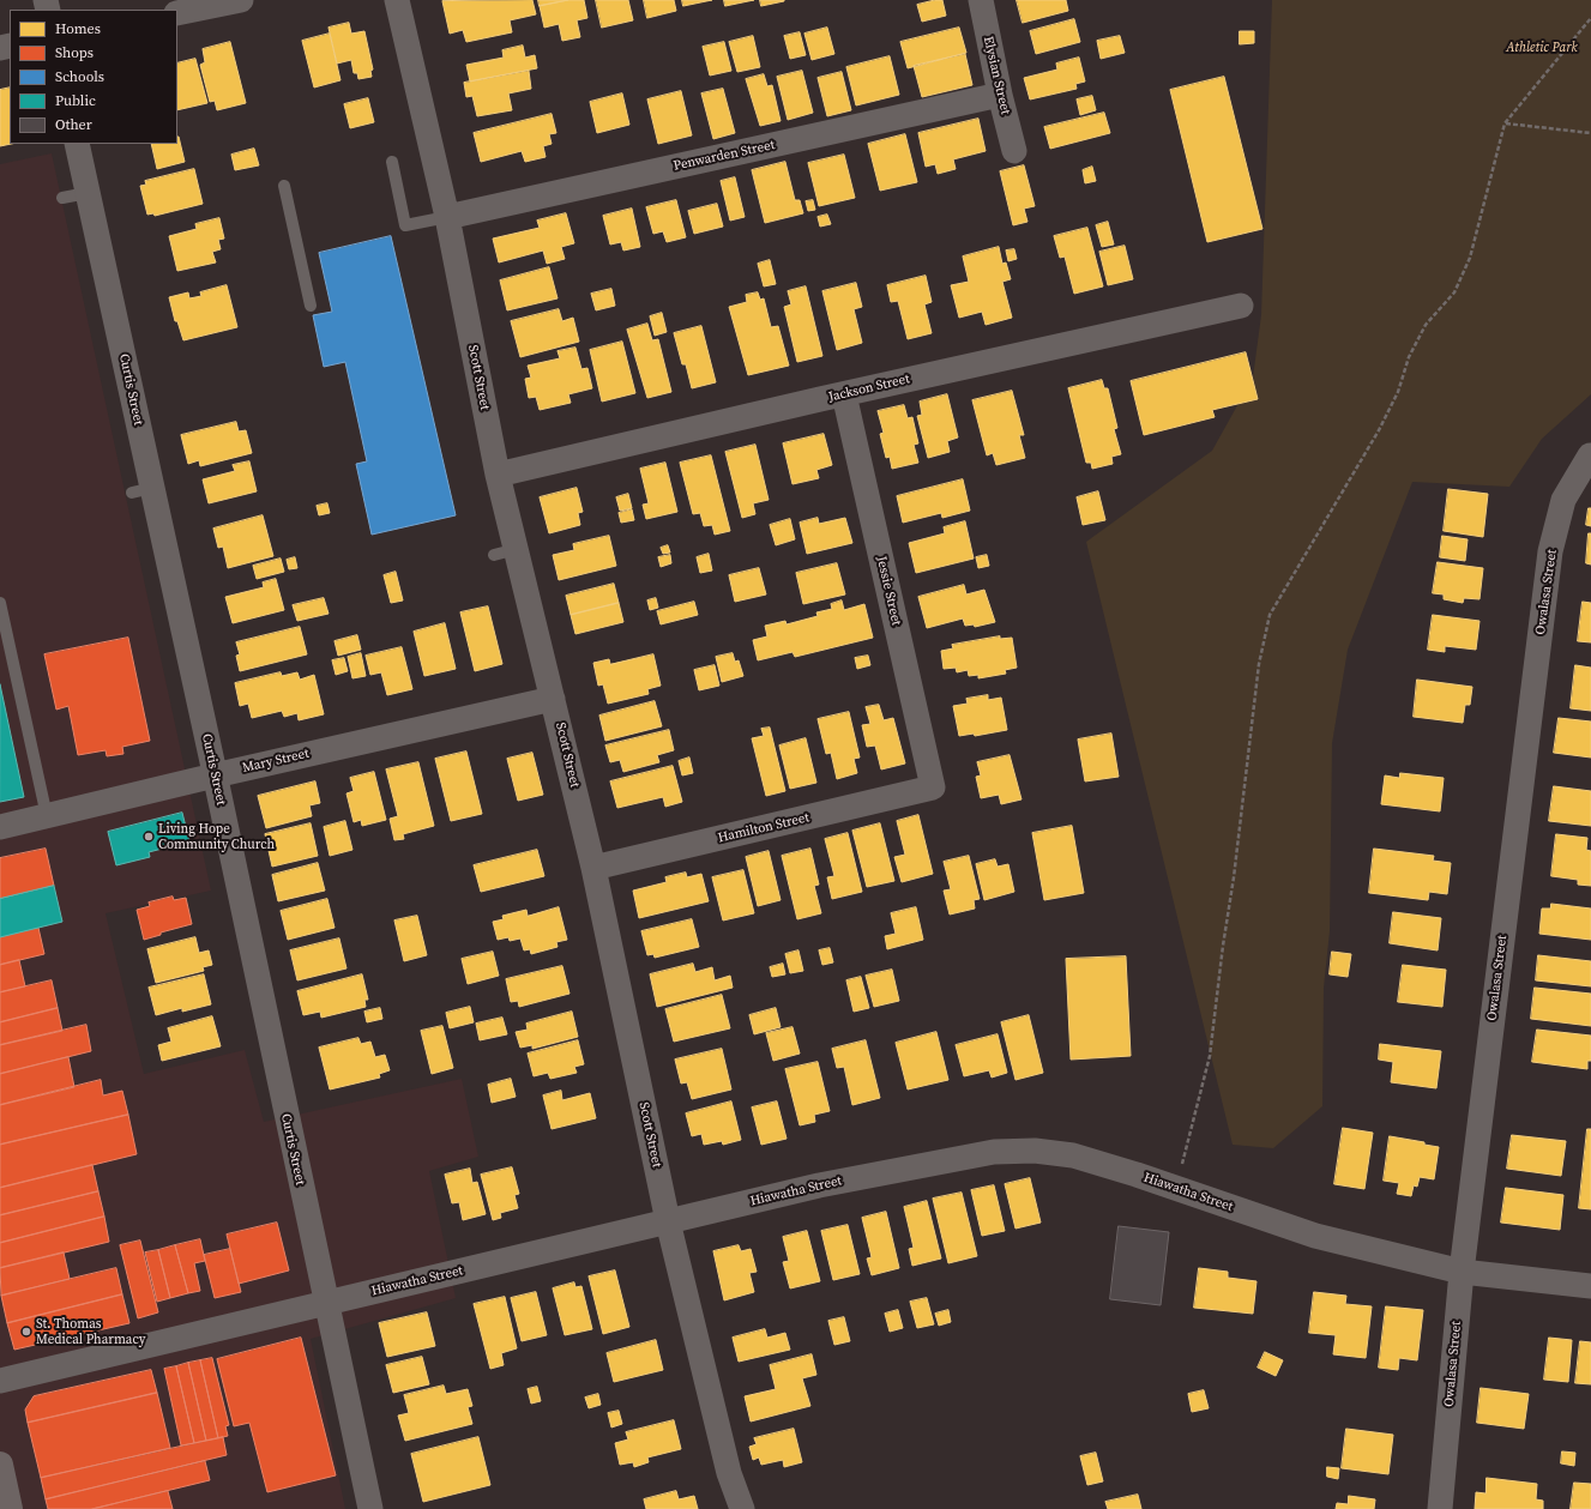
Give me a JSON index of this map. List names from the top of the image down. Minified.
{"streets":{"street":["Elysian Street","Penwarden Street","Scott Street","Jackson Street","Curtis Street","Jessie Street","Owalasa Street","Mary Street","Hamilton Street","Hiawatha Street"]},"crossings":[["Elysian Street","Penwarden Street"],["Penwarden Street","Scott Street"],["Scott Street","Jackson Street"],["Scott Street","Mary Street"],["Scott Street","Hamilton Street"],["Scott Street","Hiawatha Street"],["Jackson Street","Jessie Street"],["Curtis Street","Mary Street"],["Curtis Street","Hiawatha Street"],["Jessie Street","Hamilton Street"],["Owalasa Street","Hiawatha Street"]],"parks":["Athletic Park"],"places":["Living Hope Community Church","St. Thomas Medical Pharmacy"],"legend":["Homes","Shops","Schools","Public","Other"]}
